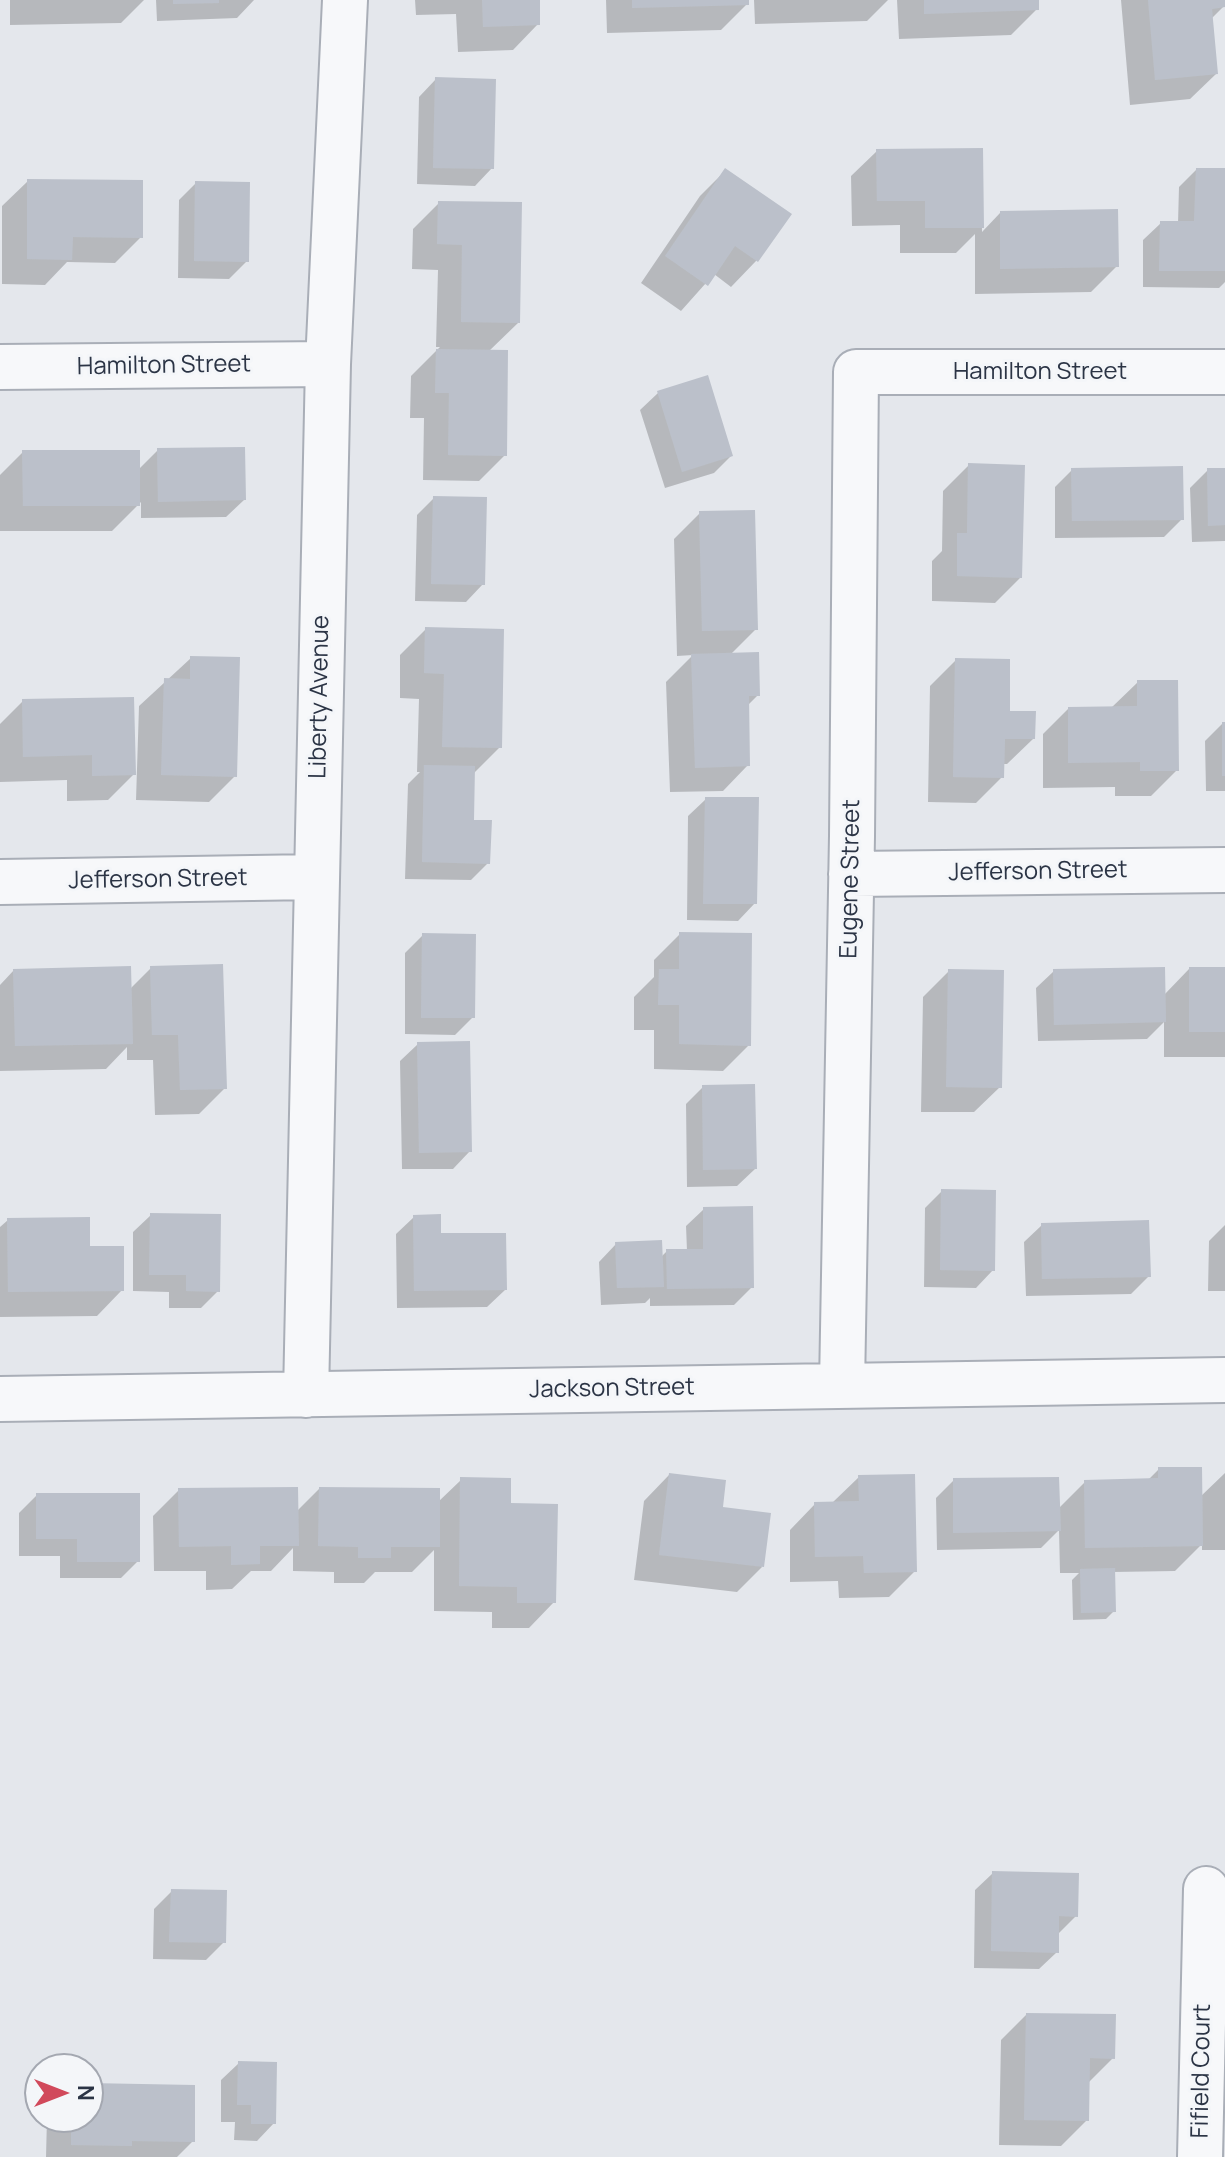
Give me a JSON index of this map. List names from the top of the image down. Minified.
{"streets":{"street":["Hamilton Street","Liberty Avenue","Jefferson Street","Eugene Street","Jackson Street","Fifield Court"]},"crossings":[["Hamilton Street","Liberty Avenue"],["Hamilton Street","Eugene Street"],["Liberty Avenue","Jefferson Street"],["Liberty Avenue","Jackson Street"],["Jefferson Street","Eugene Street"],["Eugene Street","Jackson Street"]],"north":"right"}
